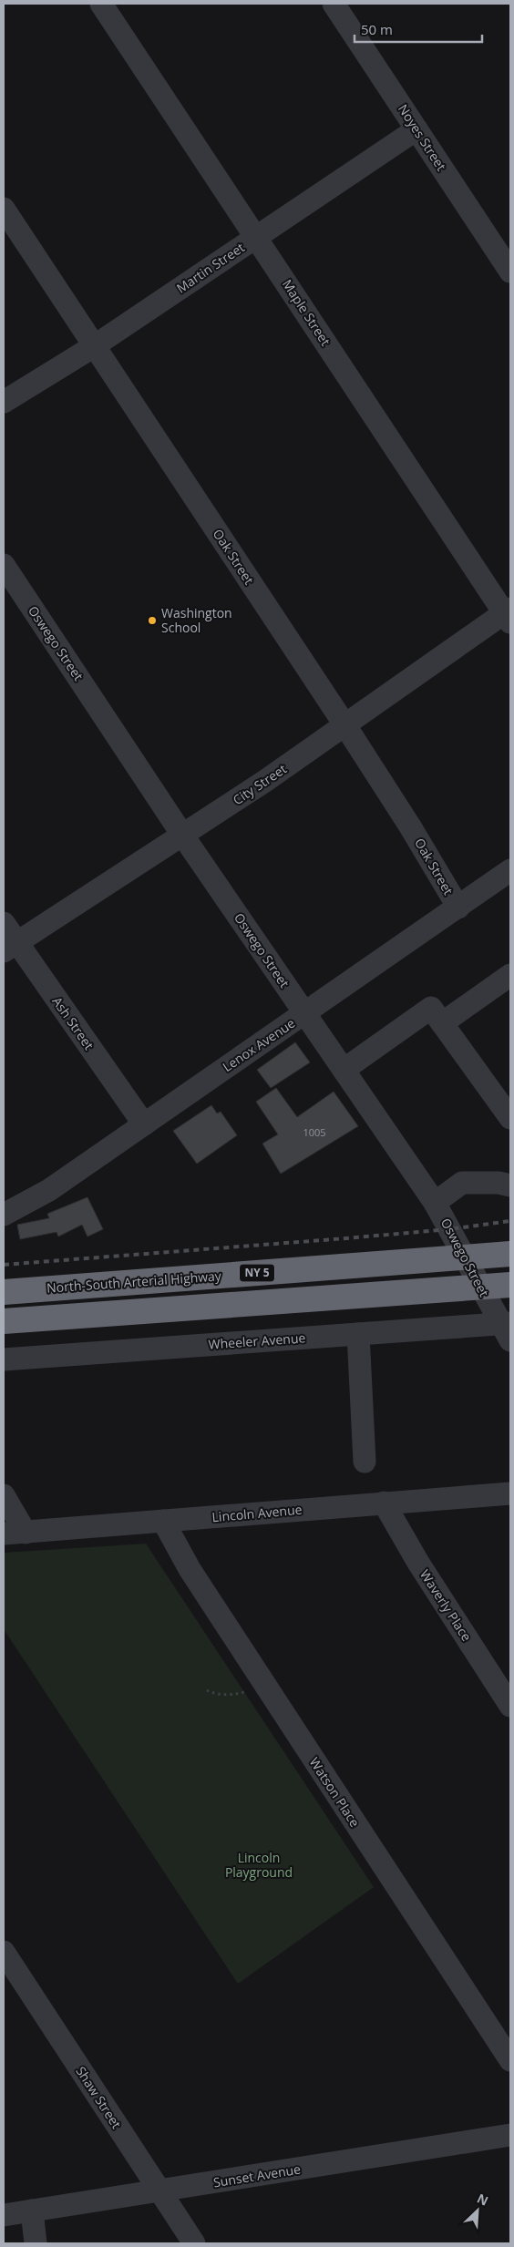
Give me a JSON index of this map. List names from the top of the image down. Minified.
{"streets":{"highway":["NY 5","North-South Arterial Highway"],"street":["Noyes Street","Martin Street","Maple Street","Oak Street","Oswego Street","City Street","Ash Street","Lenox Avenue","Wheeler Avenue","Lincoln Avenue","Waverly Place","Watson Place","Shaw Street","Sunset Avenue"]},"crossings":[["Noyes Street","Martin Street"],["Martin Street","Maple Street"],["Martin Street","Oak Street"],["Maple Street","City Street"],["Oak Street","City Street"],["Oak Street","Lenox Avenue"],["Oswego Street","City Street"],["Oswego Street","Lenox Avenue"],["Oswego Street","North-South Arterial Highway"],["Oswego Street","Wheeler Avenue"],["City Street","Ash Street"],["Ash Street","Lenox Avenue"],["Lincoln Avenue","Waverly Place"],["Lincoln Avenue","Watson Place"],["Shaw Street","Sunset Avenue"]],"parks":["Lincoln Playground"],"places":["Washington School"],"house_numbers":["1005"],"scale_bar":"50 m","north":"top right"}
